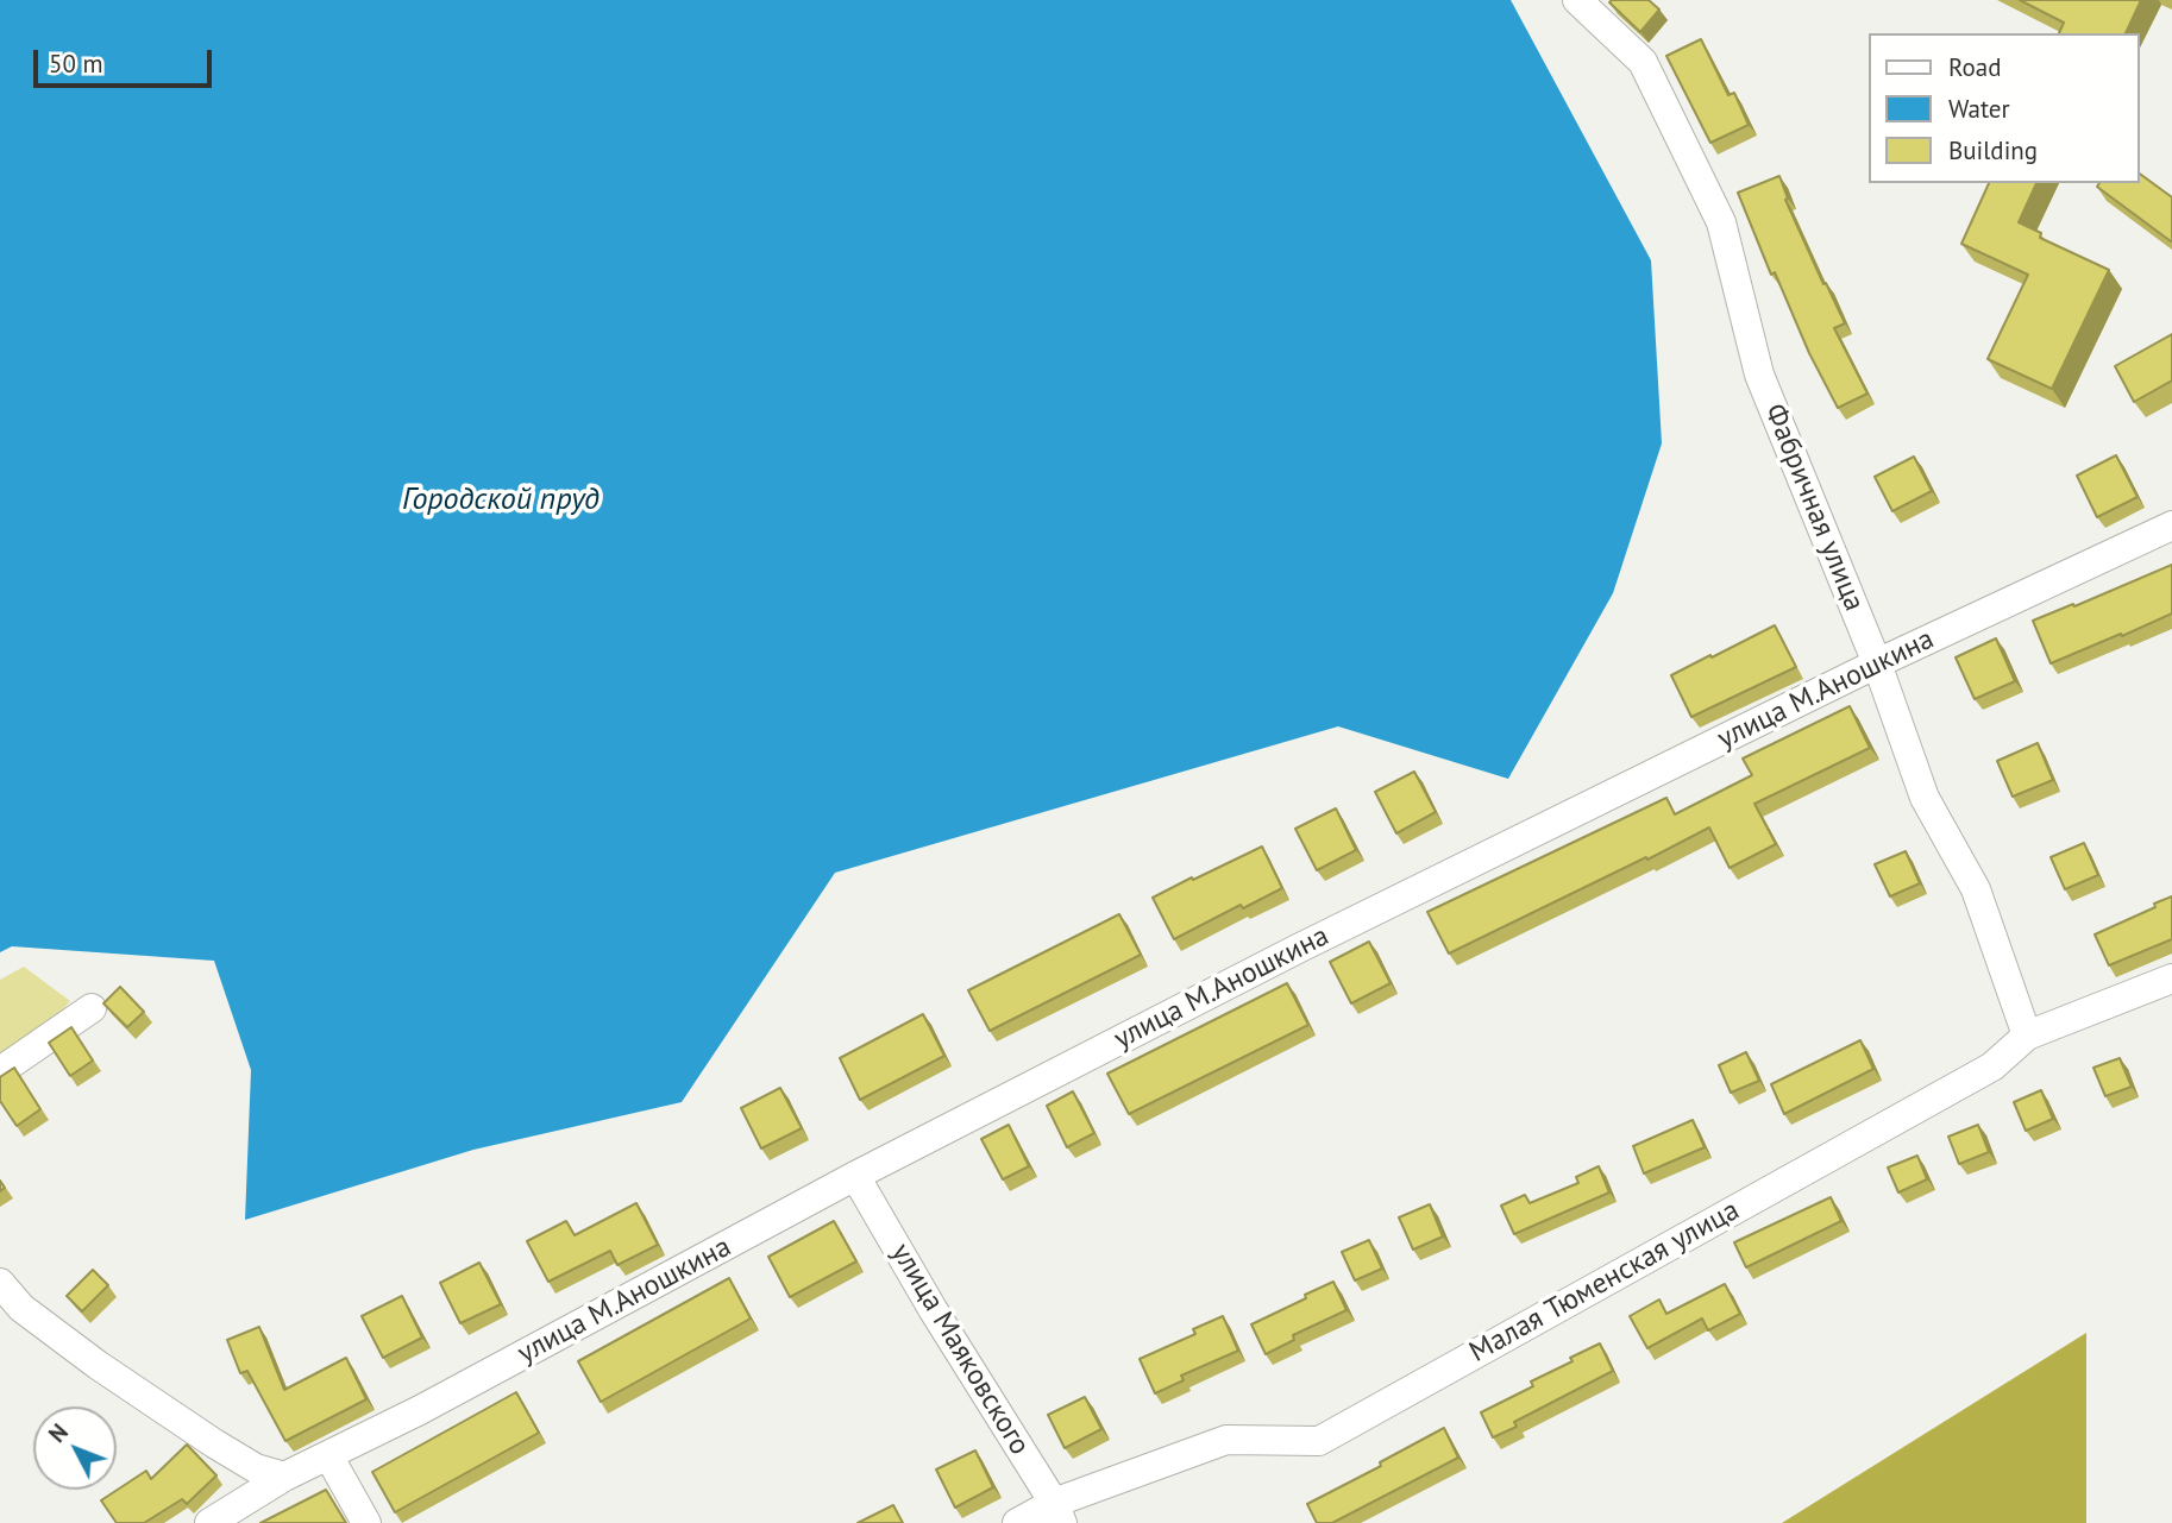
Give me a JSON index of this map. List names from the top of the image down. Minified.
{"streets":{"street":["Фабричная улица","улица М.Аношкина","Малая Тюменская улица","улица Маяковского"]},"crossings":[["Фабричная улица","улица М.Аношкина"],["Фабричная улица","Малая Тюменская улица"],["улица М.Аношкина","улица Маяковского"],["Малая Тюменская улица","улица Маяковского"]],"water":["Городской пруд"],"legend":["Road","Water","Building"],"scale_bar":"50 m","north":"top left"}
